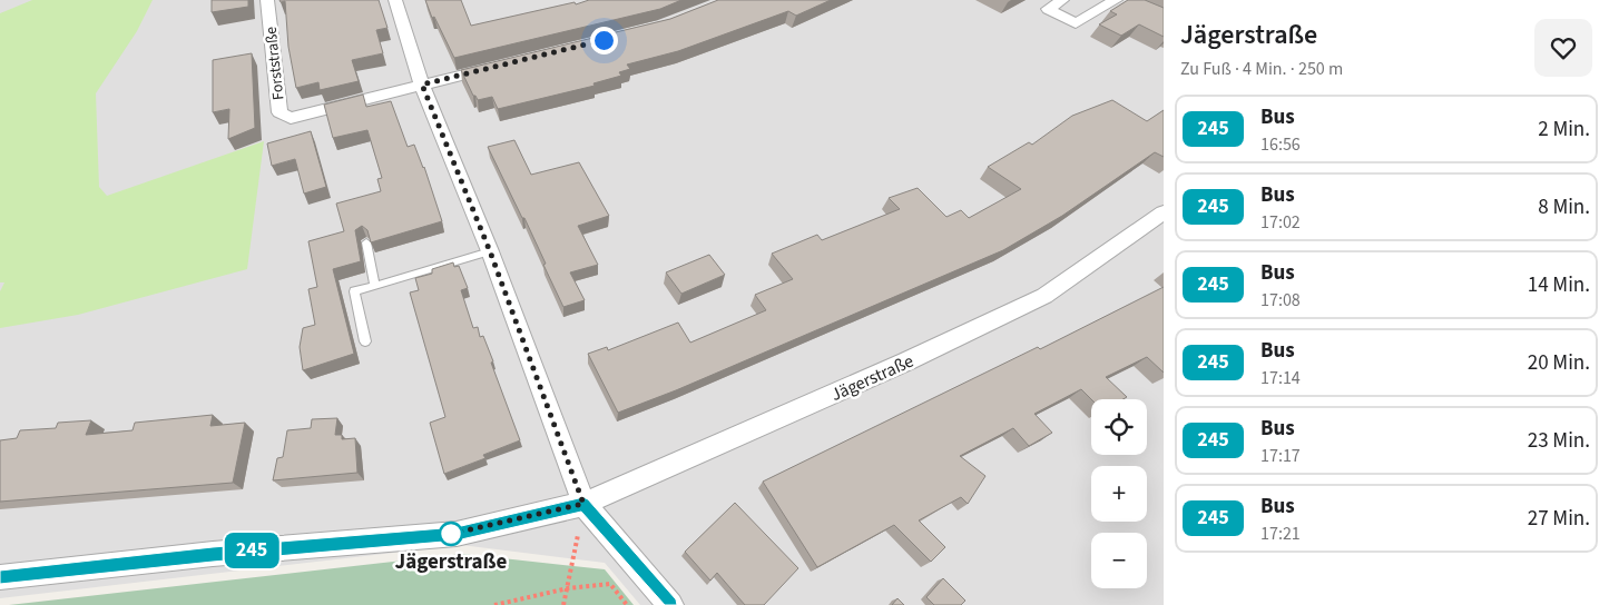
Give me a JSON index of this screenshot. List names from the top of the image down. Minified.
{"streets":{"street":["Forststraße","Jägerstraße"]},"places":["Jägerstraße"],"lines":["bus line 245"],"page":{"on_map":"245","heading":["Jägerstraße","Zu Fuß · 4 Min. · 250 m"],"list":[{"mark":"245","name":"Bus","note":"16:56","value":"2 Min."},{"mark":"245","name":"Bus","note":"17:02","value":"8 Min."},{"mark":"245","name":"Bus","note":"17:08","value":"14 Min."},{"mark":"245","name":"Bus","note":"17:14","value":"20 Min."},{"mark":"245","name":"Bus","note":"17:17","value":"23 Min."},{"mark":"245","name":"Bus","note":"17:21","value":"27 Min."}],"map_buttons":["+","−"]}}
